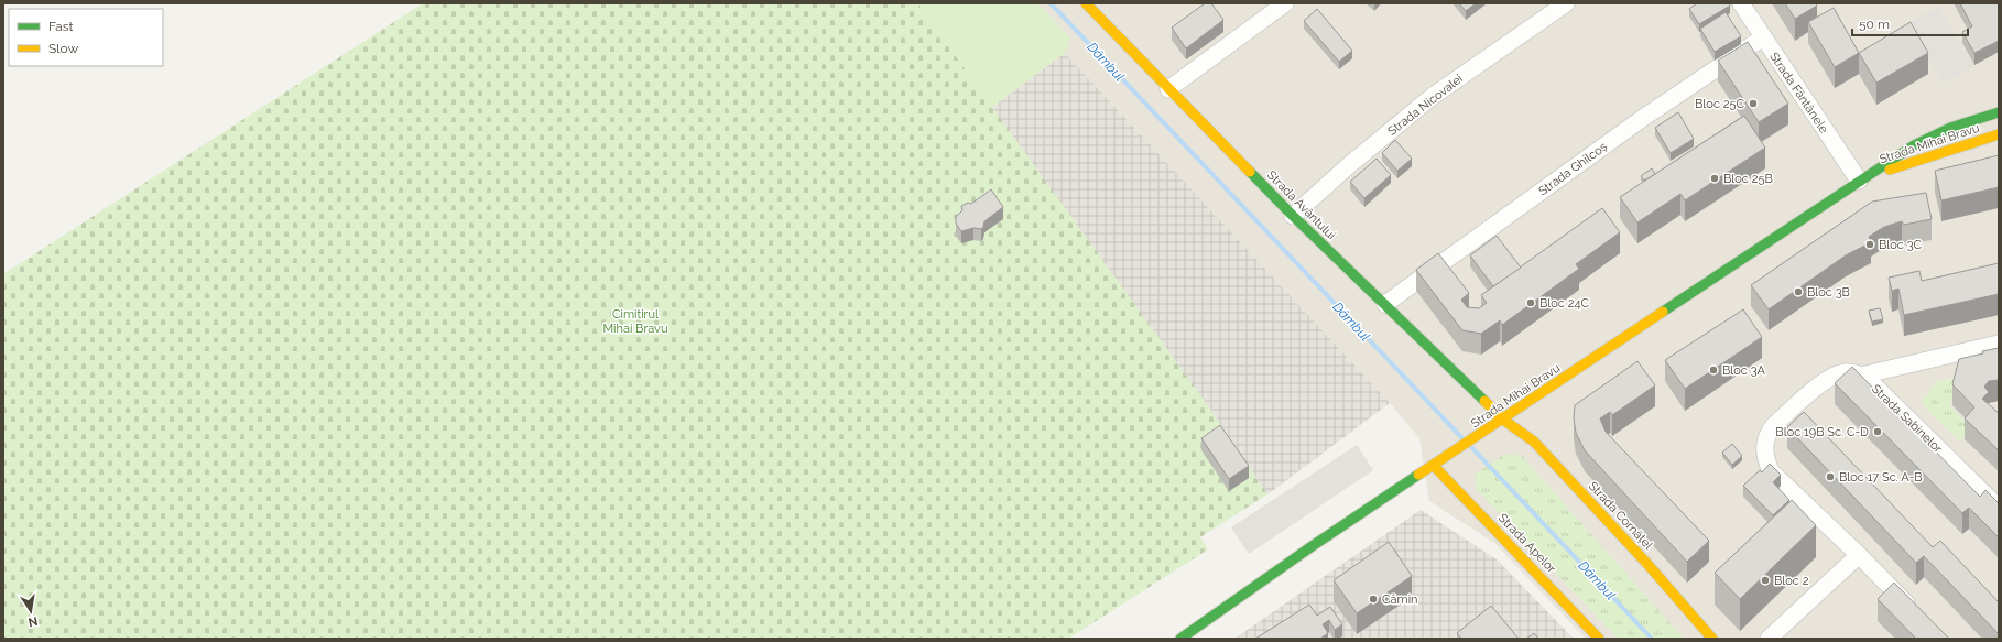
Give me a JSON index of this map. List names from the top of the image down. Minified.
{"streets":{"street":["Strada Fântânele","Strada Nicovalei","Strada Mihai Bravu","Strada Ghilcoș","Strada Avântului","Strada Sabinelor","Strada Cornățel","Strada Apelor"]},"crossings":[["Strada Fântânele","Strada Mihai Bravu"],["Strada Fântânele","Strada Ghilcoș"],["Strada Nicovalei","Strada Avântului"],["Strada Mihai Bravu","Strada Avântului"],["Strada Mihai Bravu","Strada Cornățel"],["Strada Mihai Bravu","Strada Apelor"],["Strada Ghilcoș","Strada Avântului"],["Strada Avântului","Strada Cornățel"]],"water":["Dâmbul"],"parks":["Cimitirul Mihai Bravu"],"places":["Bloc 25C","Bloc 25B","Bloc 3C","Bloc 3B","Bloc 24C","Bloc 3A","Bloc 19B Sc. C-D","Bloc 17 Sc. A-B","Bloc 2","Cămin"],"legend":["Fast","Slow"],"scale_bar":"50 m","north":"bottom"}
